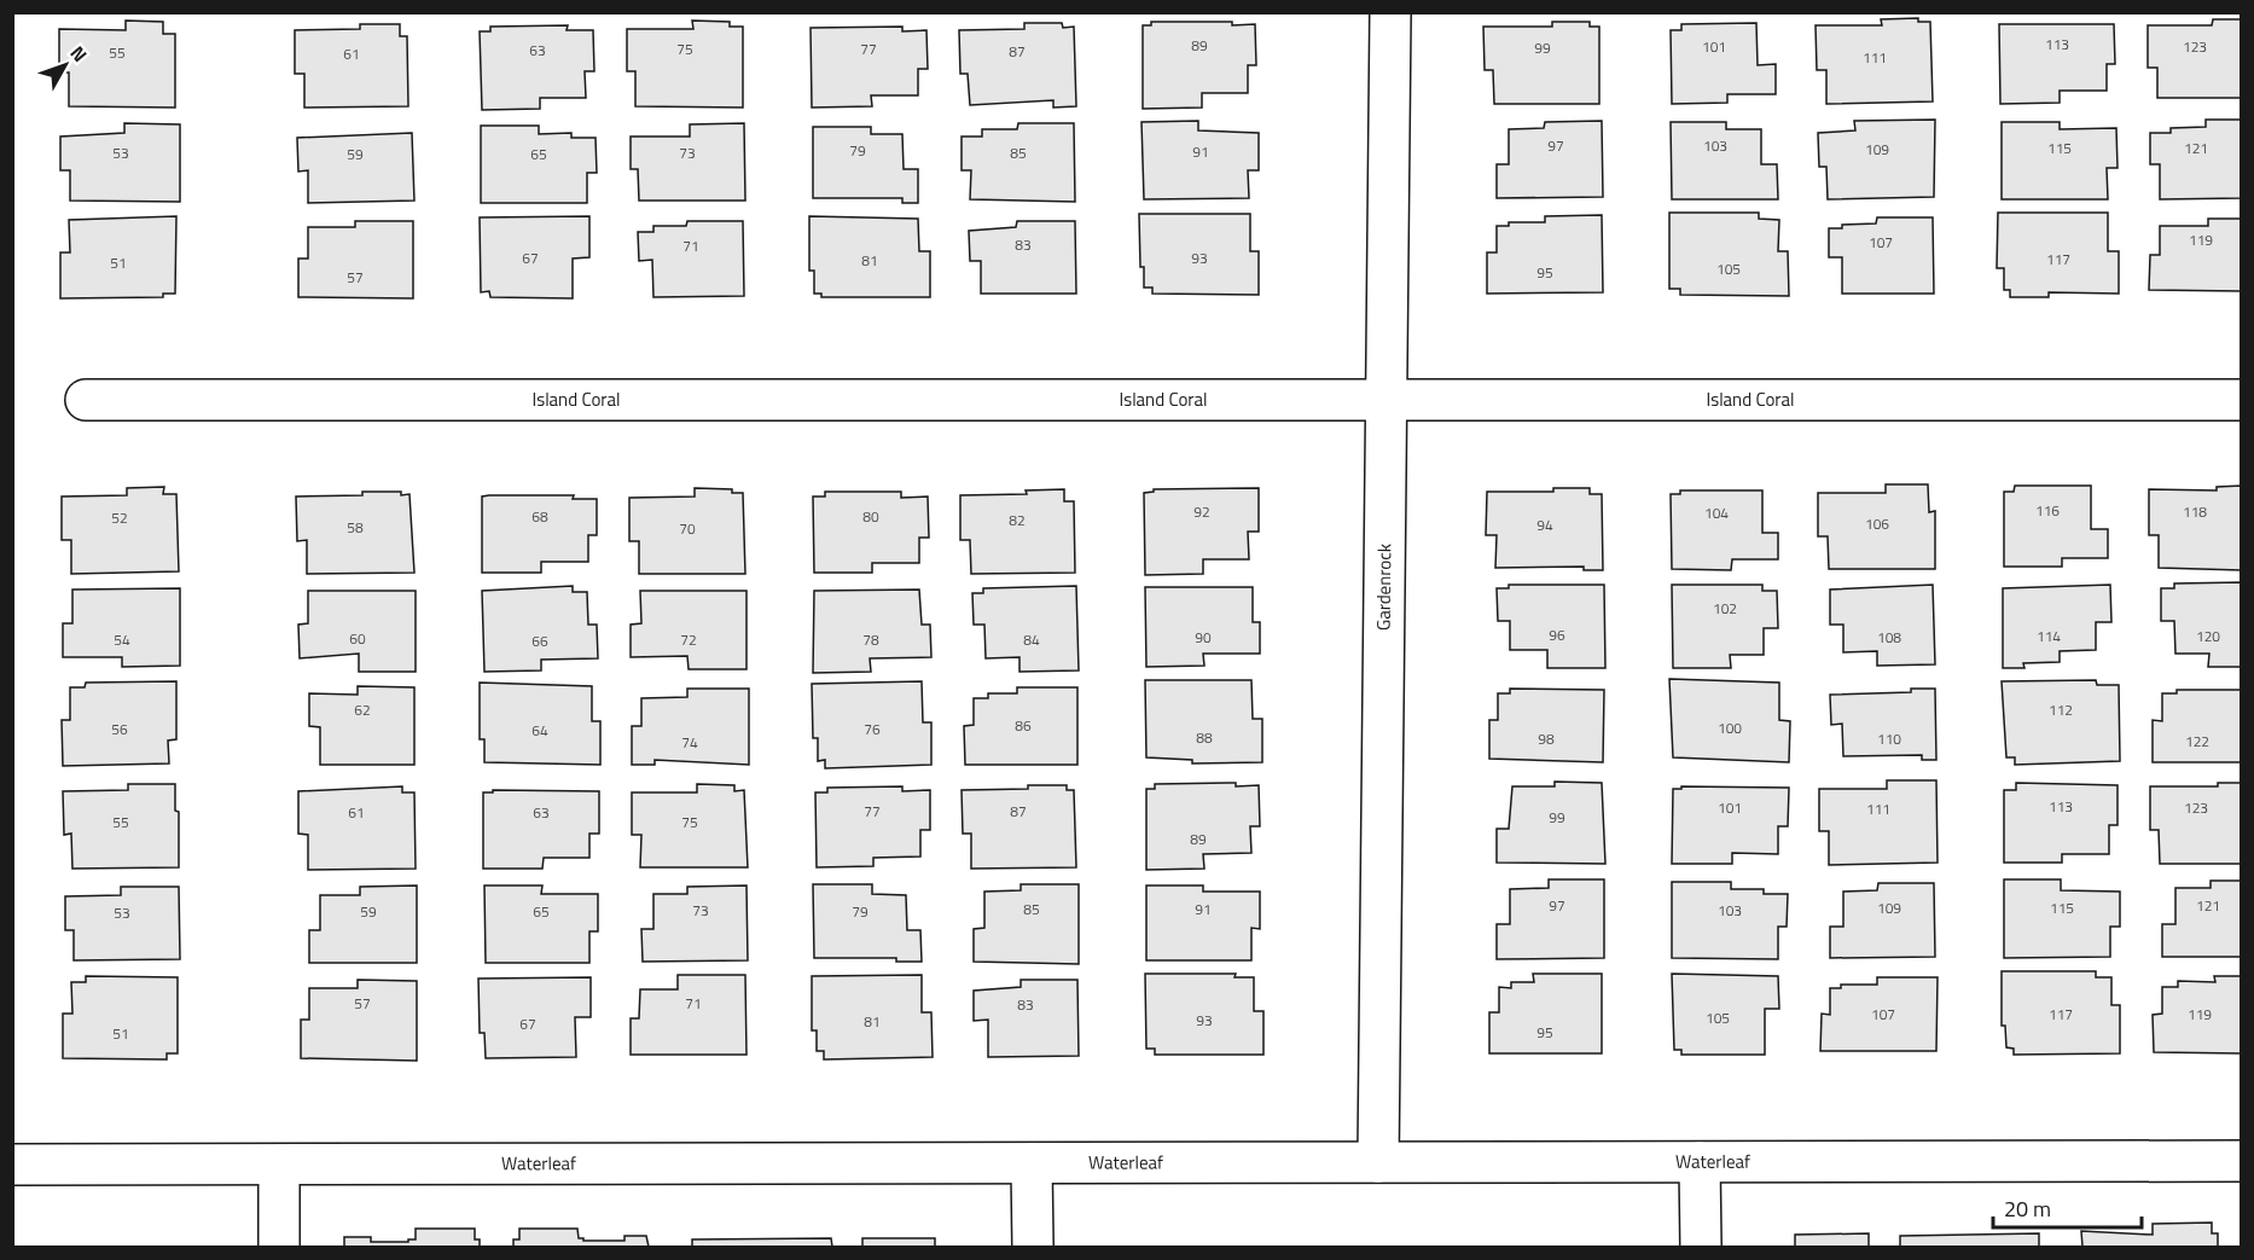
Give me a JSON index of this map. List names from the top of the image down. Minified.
{"streets":{"street":["Island Coral","Gardenrock","Waterleaf"]},"crossings":[["Island Coral","Gardenrock"],["Gardenrock","Waterleaf"]],"house_numbers":["113","89","101","123","99","75","77","63","87","55","61","111","97","103","115","121","109","79","91","53","73","85","59","65","119","107","83","71","67","93","117","81","51","105","95","57","116","92","118","104","68","80","52","82","106","94","58","70","102","96","114","120","90","108","60","54","72","78","84","66","62","112","86","100","56","76","64","88","98","110","122","74","113","101","123","111","77","87","61","63","99","55","75","89","97","121","109","115","85","91","73","103","59","65","79","53","57","71","83","107","117","119","105","93","81","67","95","51"],"scale_bar":"20 m","north":"top right"}
